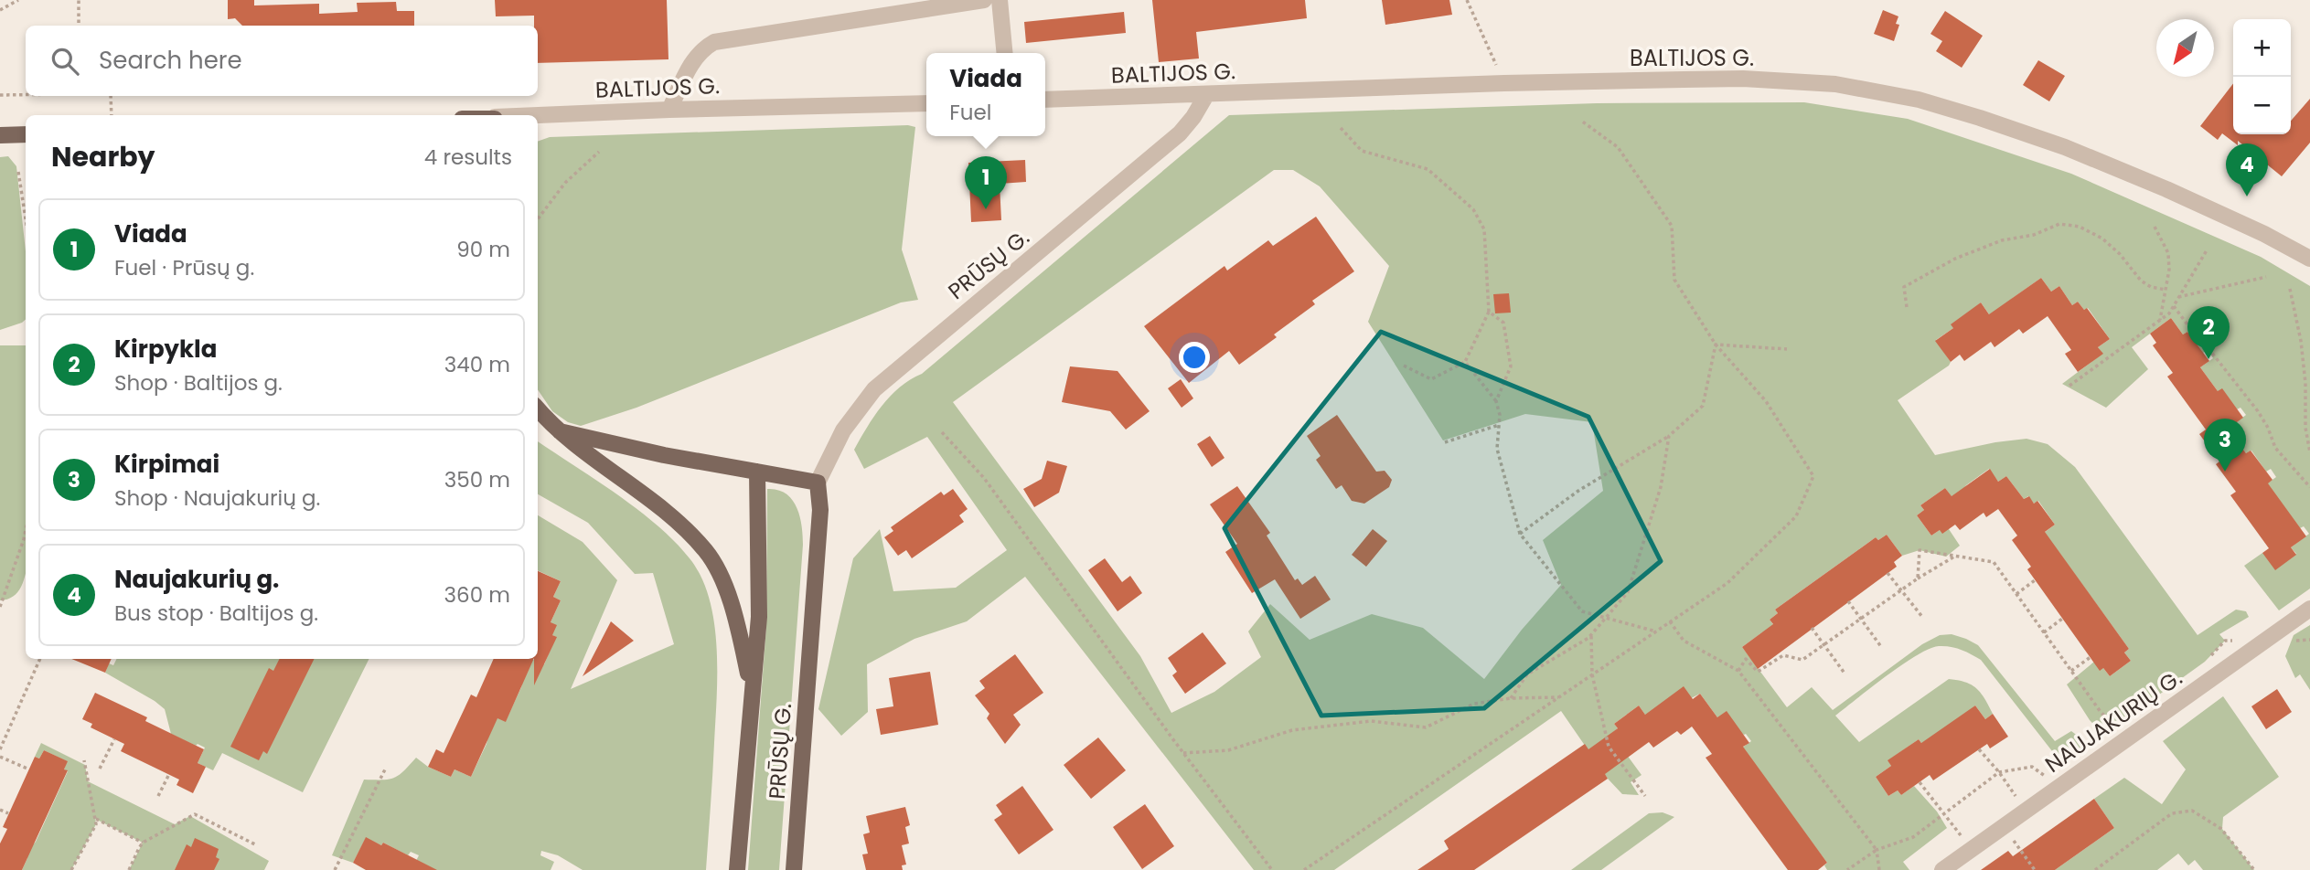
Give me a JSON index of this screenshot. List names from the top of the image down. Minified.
{"streets":{"main road":["PRŪSŲ G."],"street":["BALTIJOS G.","NAUJAKURIŲ G."]},"crossings":[["BALTIJOS G.","PRŪSŲ G."]],"north":"bottom left","page":{"map_buttons":["+","−"],"search":"Search here","popup":["Viada","Fuel"],"heading":["Nearby","4 results"],"pins":["4","1","2","3"],"list":[{"mark":"1","name":"Viada","note":"Fuel · Prūsų g.","value":"90 m"},{"mark":"2","name":"Kirpykla","note":"Shop · Baltijos g.","value":"340 m"},{"mark":"3","name":"Kirpimai","note":"Shop · Naujakurių g.","value":"350 m"},{"mark":"4","name":"Naujakurių g.","note":"Bus stop · Baltijos g.","value":"360 m"}]}}
